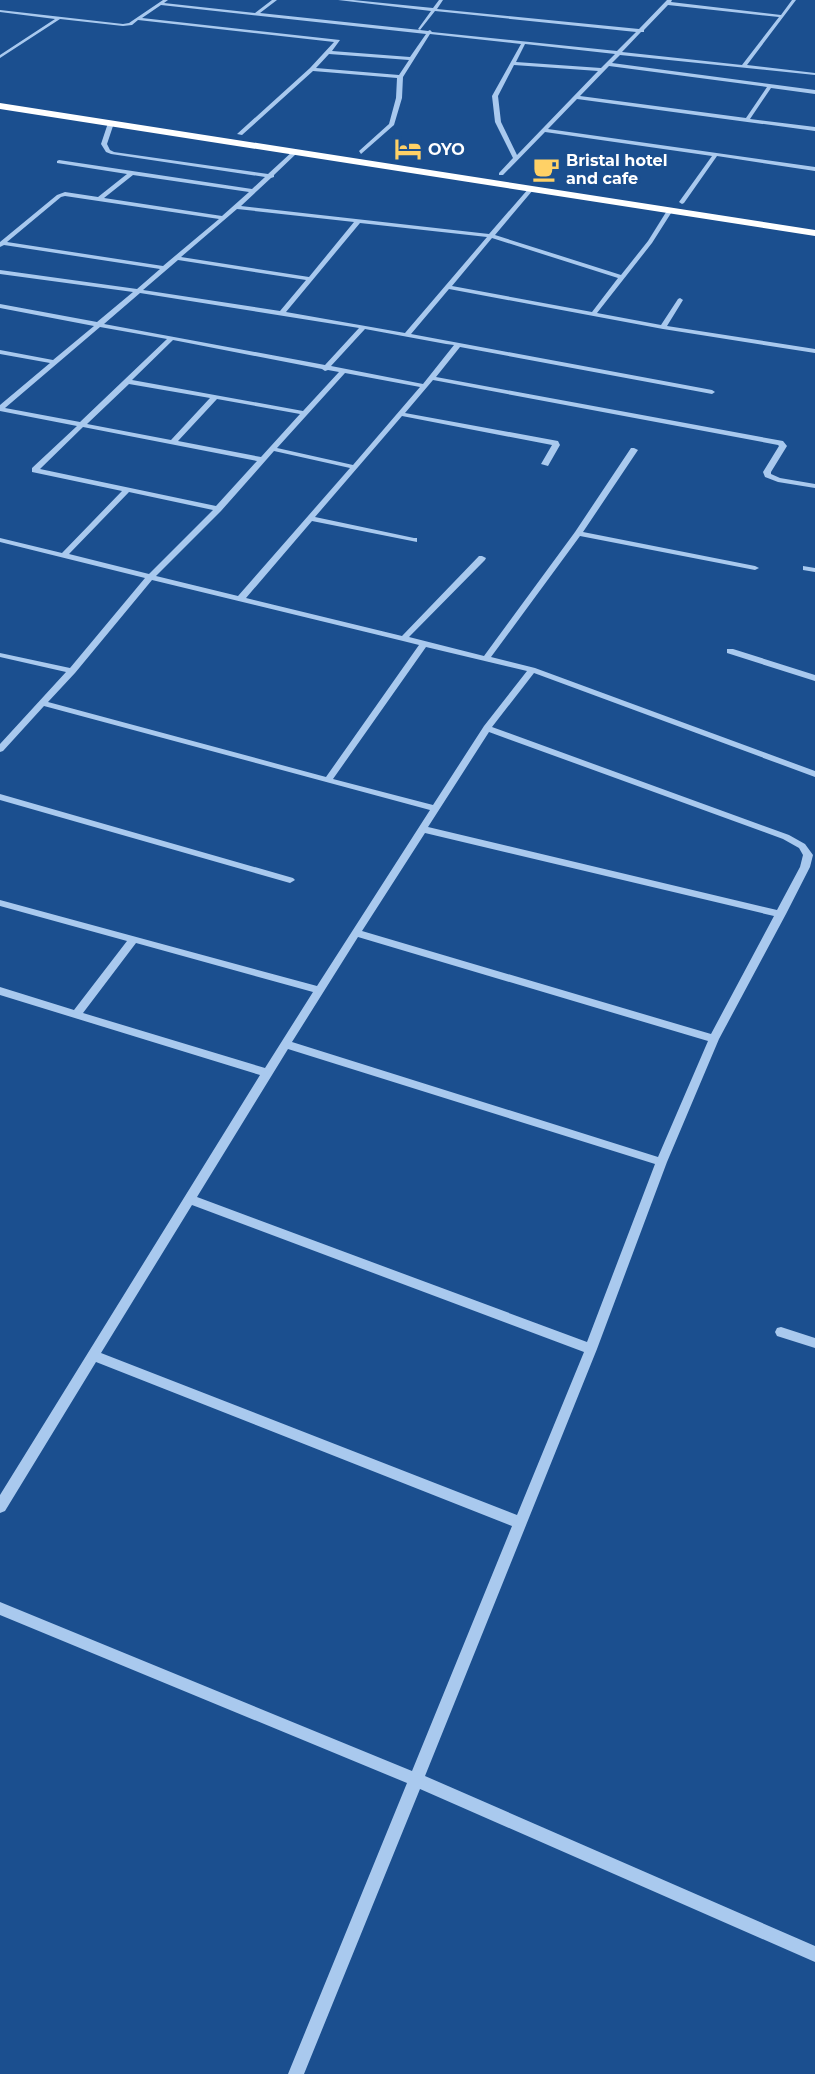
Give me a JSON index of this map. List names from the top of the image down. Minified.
{"places":{"hotel":["OYO"],"cafe":["Bristal hotel and cafe"]}}
